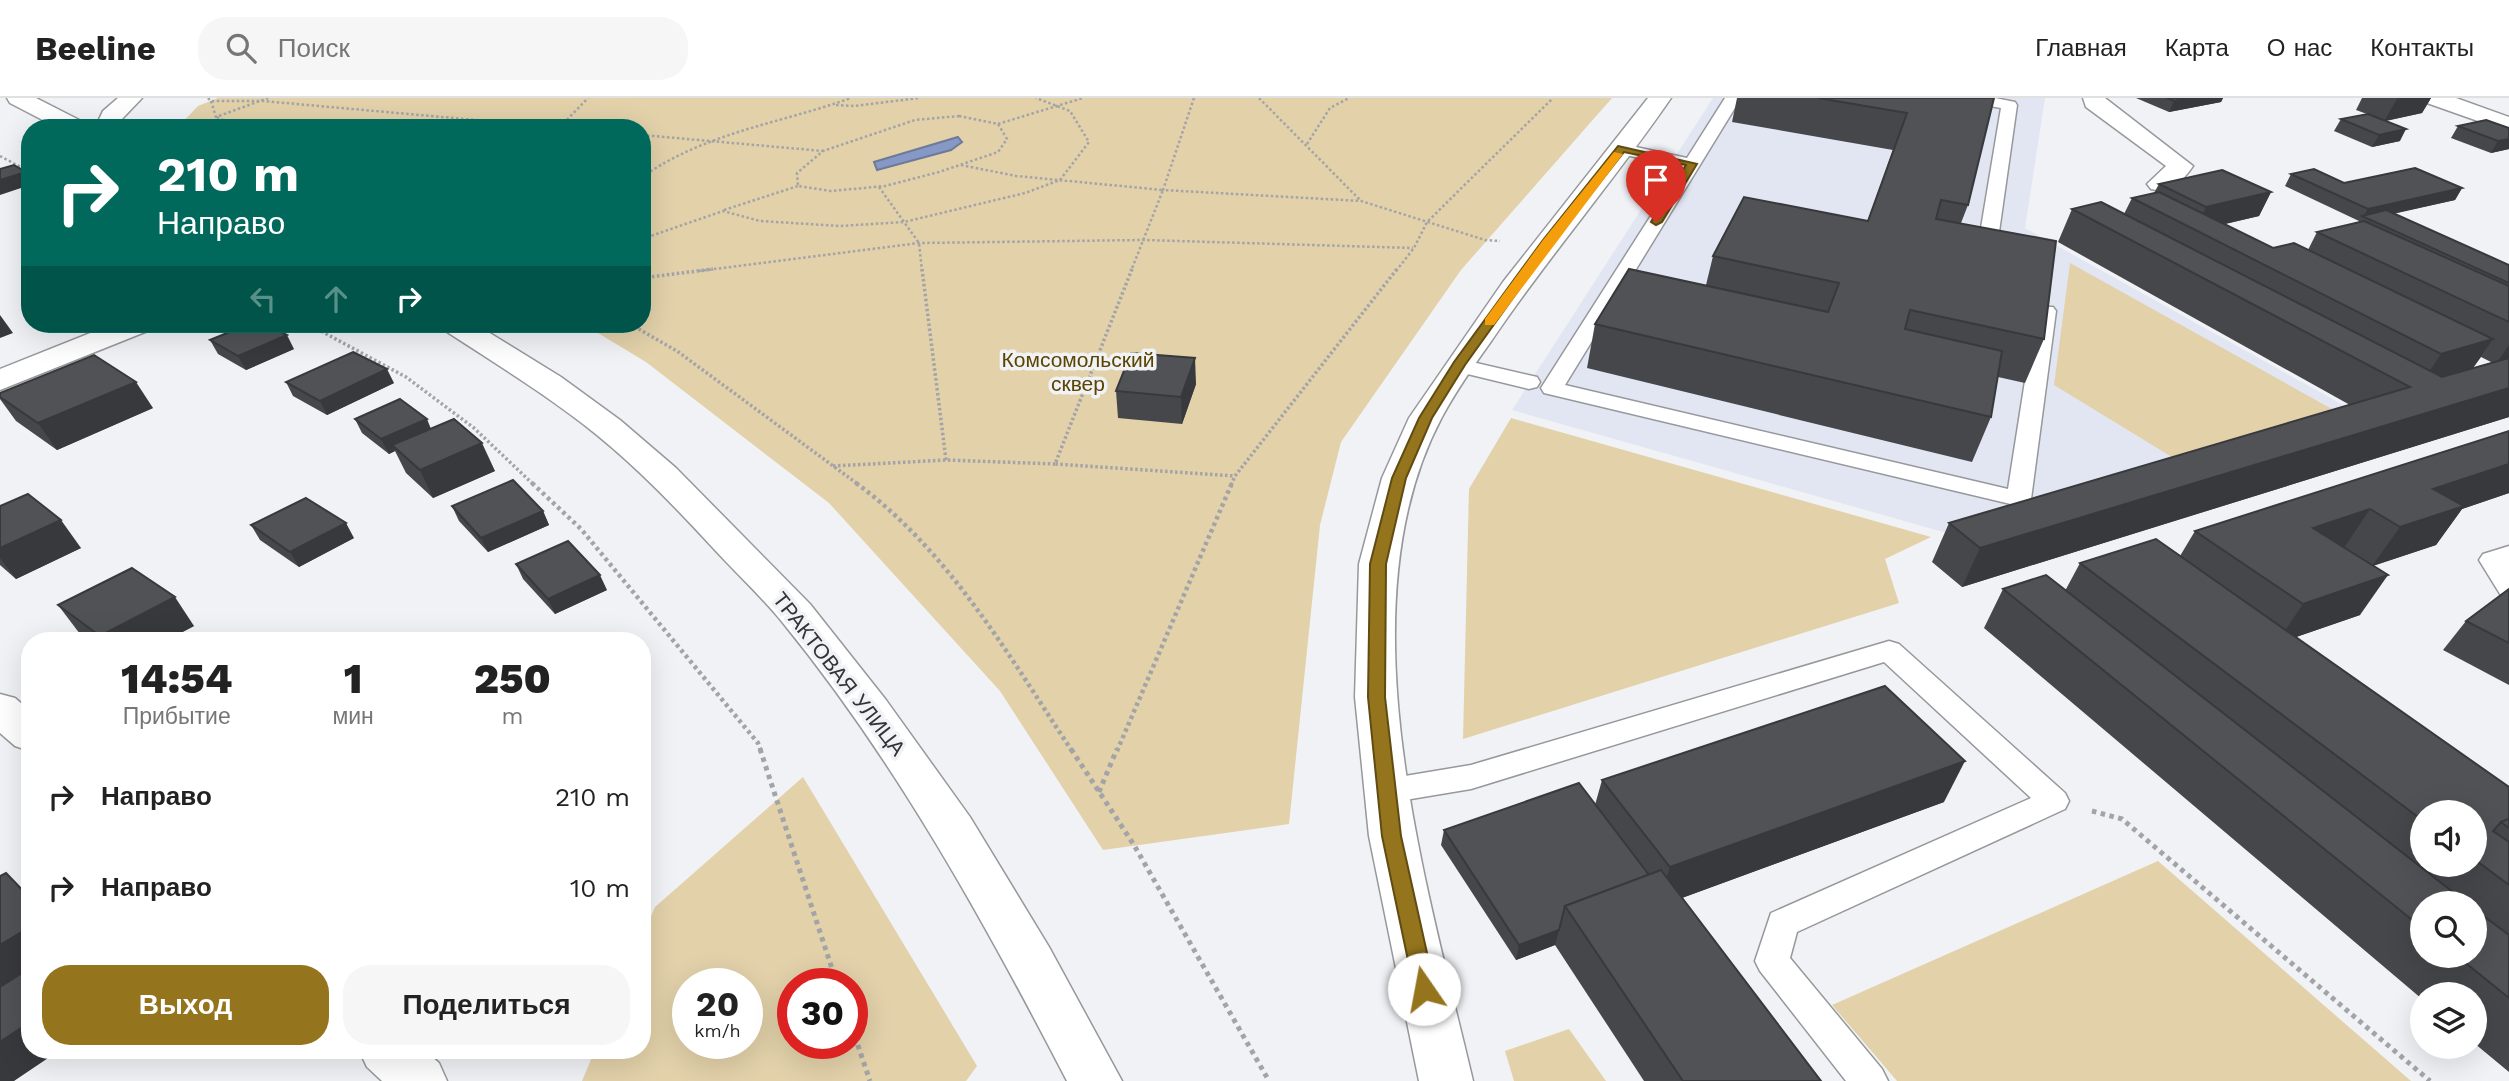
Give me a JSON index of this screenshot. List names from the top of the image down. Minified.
{"streets":{"street":["ТРАКТОВАЯ УЛИЦА"]},"parks":["Комсомольский сквер"],"page":{"header":"Beeline","search":"Поиск","nav":["Главная","Карта","О нас","Контакты"],"turn":["210 m","Направо"],"eta":["14:54","Прибытие","1","мин","250","m"],"list":[{"name":"Направо","value":"210 m"},{"name":"Направо","value":"10 m"}],"buttons":["Выход","Поделиться"],"speed":"20 km/h","limit":"30"}}
